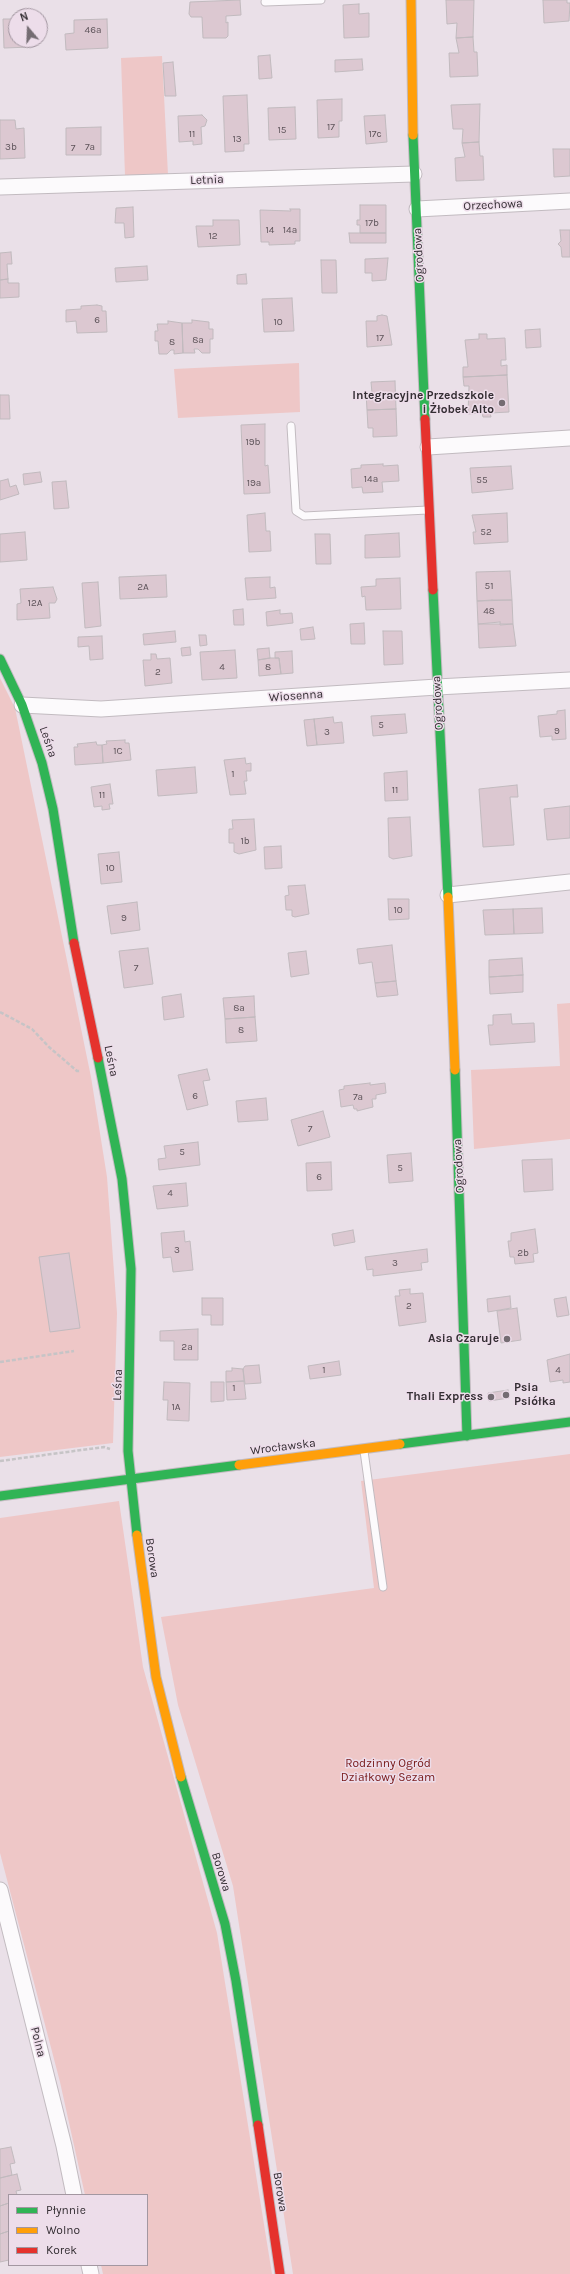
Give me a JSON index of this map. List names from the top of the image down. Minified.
{"streets":{"street":["Letnia","Orzechowa","Ogrodowa","Wiosenna","Leśna","Wrocławska","Borowa","Polna"]},"crossings":[["Letnia","Ogrodowa"],["Orzechowa","Ogrodowa"],["Ogrodowa","Wiosenna"],["Ogrodowa","Wrocławska"],["Wiosenna","Leśna"],["Leśna","Wrocławska"],["Leśna","Borowa"],["Wrocławska","Borowa"]],"parks":["Rodzinny Ogród Działkowy Sezam"],"places":["Integracyjne Przedszkole i Żłobek Alto","Asia Czaruje","Psia Psiółka","Thali Express"],"house_numbers":["46a","17","15","11","17c","13","3b","7a","7","17b","14","14a","12","6","10","17","8a","8","19b","14a","55","19a","52","51","2A","12A","48","4","8","2","5","9","3","1C","1","11","11","1b","10","10","9","7","8a","8","6","7a","7","5","5","6","4","3","2b","3","2","2a","1","4","1","1A"],"legend":["Płynnie","Wolno","Korek"],"north":"top"}
